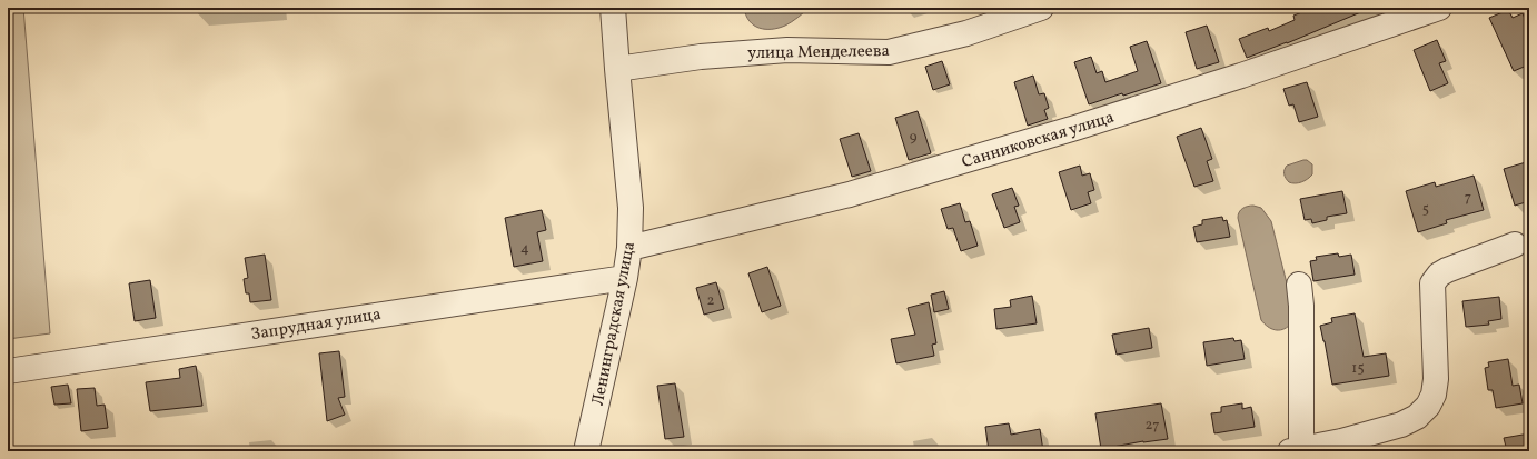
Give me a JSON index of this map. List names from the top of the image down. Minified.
{"streets":{"street":["улица Менделеева","Санниковская улица","Запрудная улица","Ленинградская улица"]},"crossings":[["улица Менделеева","Ленинградская улица"],["Санниковская улица","Ленинградская улица"],["Запрудная улица","Ленинградская улица"]],"house_numbers":["9","7","5","4","2","15","27"]}
